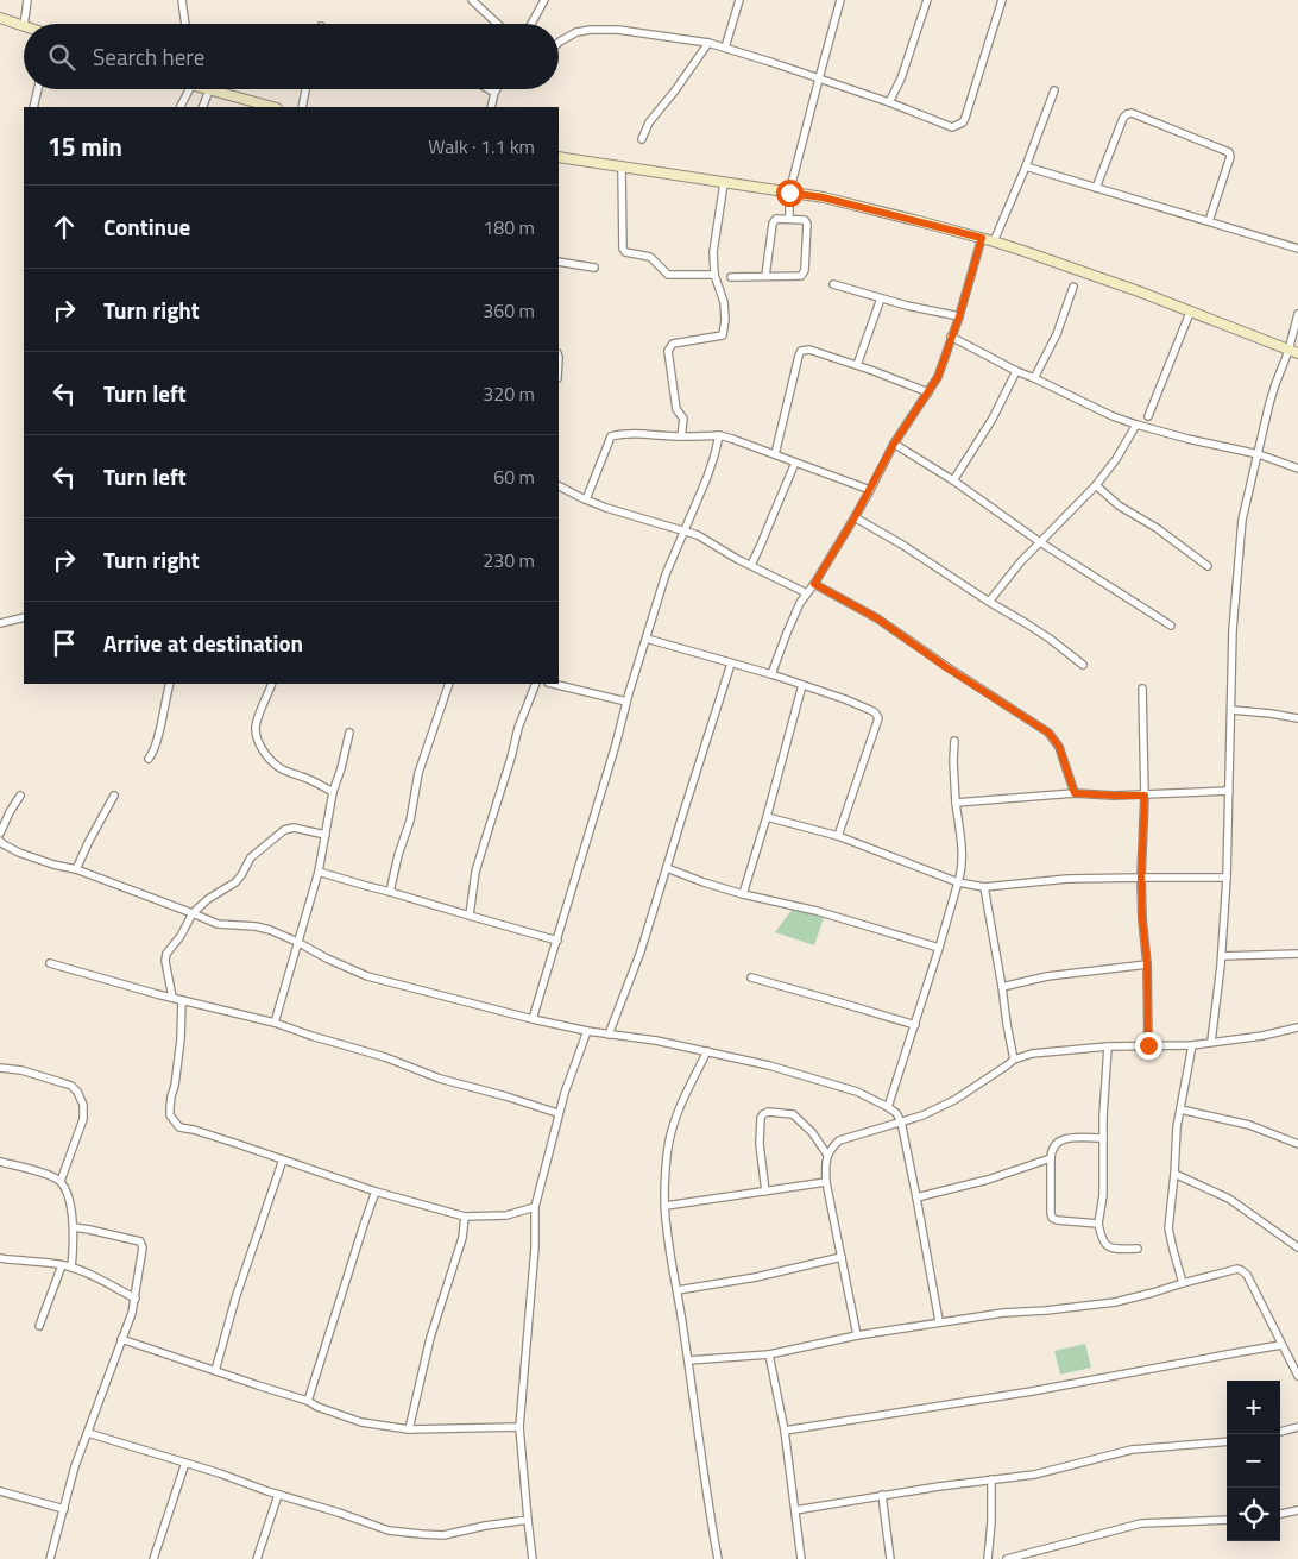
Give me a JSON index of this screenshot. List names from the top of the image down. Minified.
{"page":{"search":"Search here","heading":["15 min","Walk · 1.1 km"],"list":[["Continue","180 m"],["Turn right","360 m"],["Turn left","320 m"],["Turn left","60 m"],["Turn right","230 m"],"Arrive at destination"],"map_buttons":["+","−"]}}
